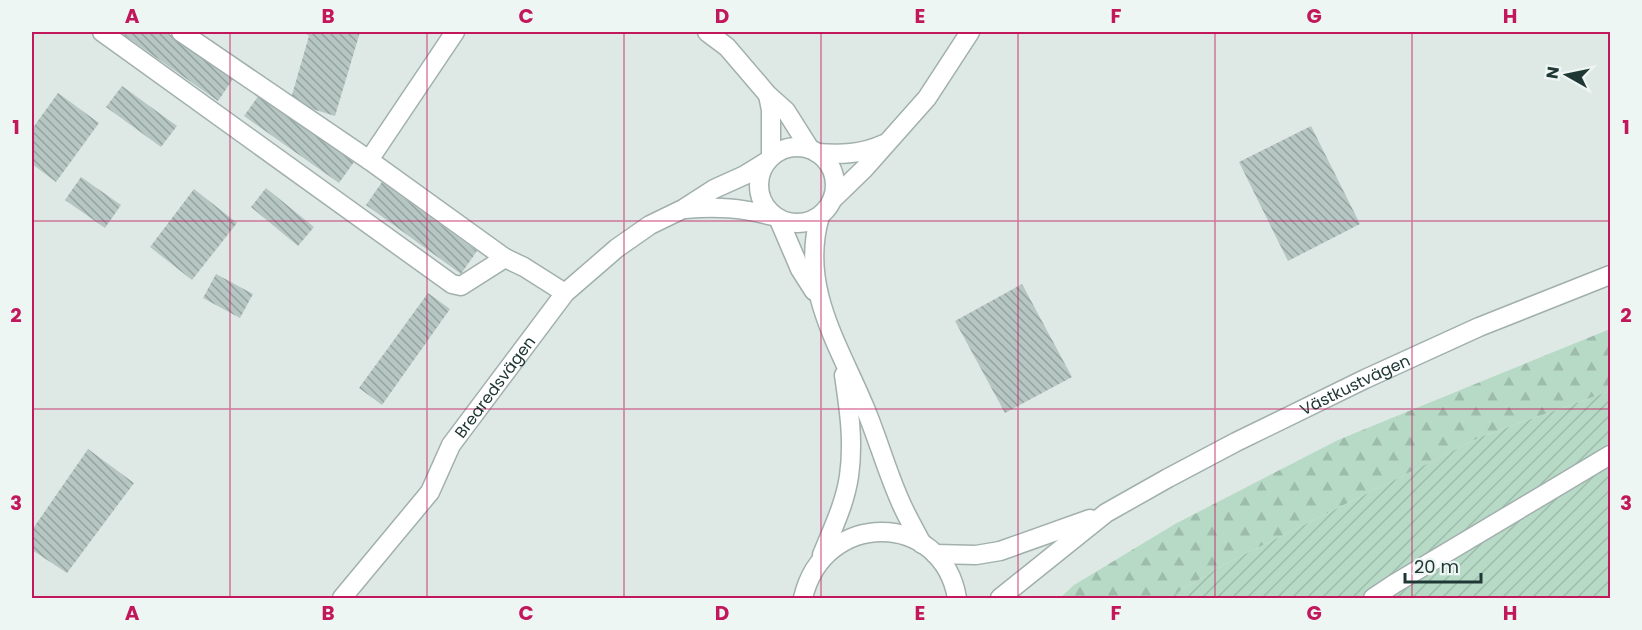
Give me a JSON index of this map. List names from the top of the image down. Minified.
{"streets":{"street":["Västkustvägen","Brearedsvägen"]},"scale_bar":"20 m","north":"left","grid":{"columns":["A","B","C","D","E","F","G","H"],"rows":["1","2","3"]}}
